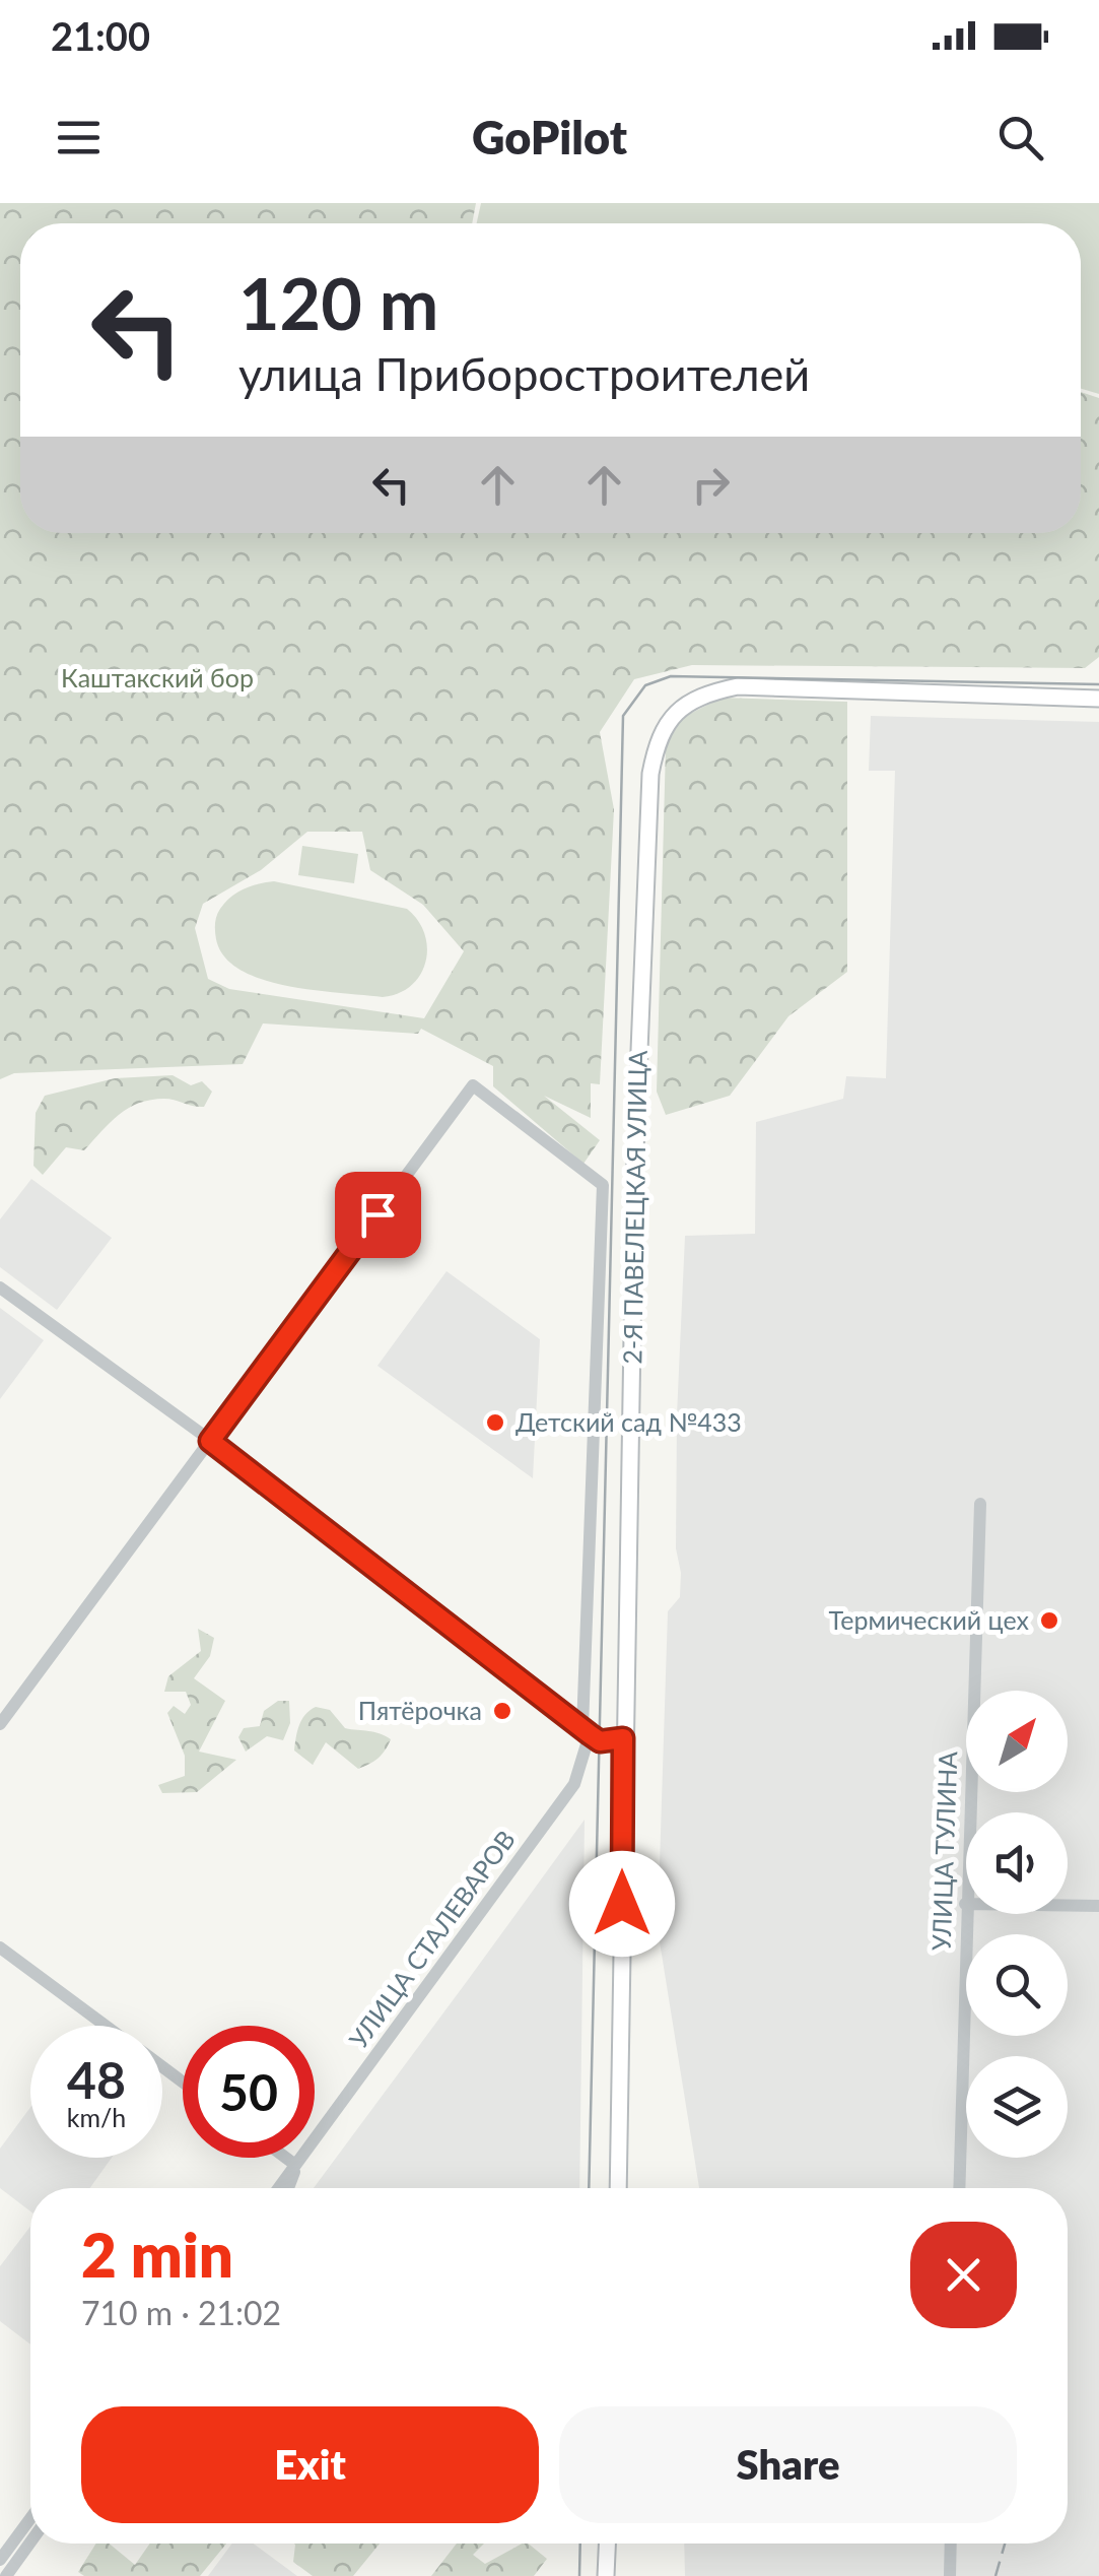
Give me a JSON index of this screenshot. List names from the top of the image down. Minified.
{"streets":{"main road":["2-Я ПАВЕЛЕЦКАЯ УЛИЦА"],"street":["УЛИЦА ТУЛИНА","УЛИЦА СТАЛЕВАРОВ"]},"parks":["Каштакский бор"],"places":["Детский сад №433","Термический цех","Пятёрочка"],"north":"top right","page":{"status":"21:00","header":"GoPilot","turn":["120 m","улица Приборостроителей"],"speed":"48 km/h","limit":"50","heading":["2 min","710 m · 21:02"],"buttons":["Exit","Share"]}}
